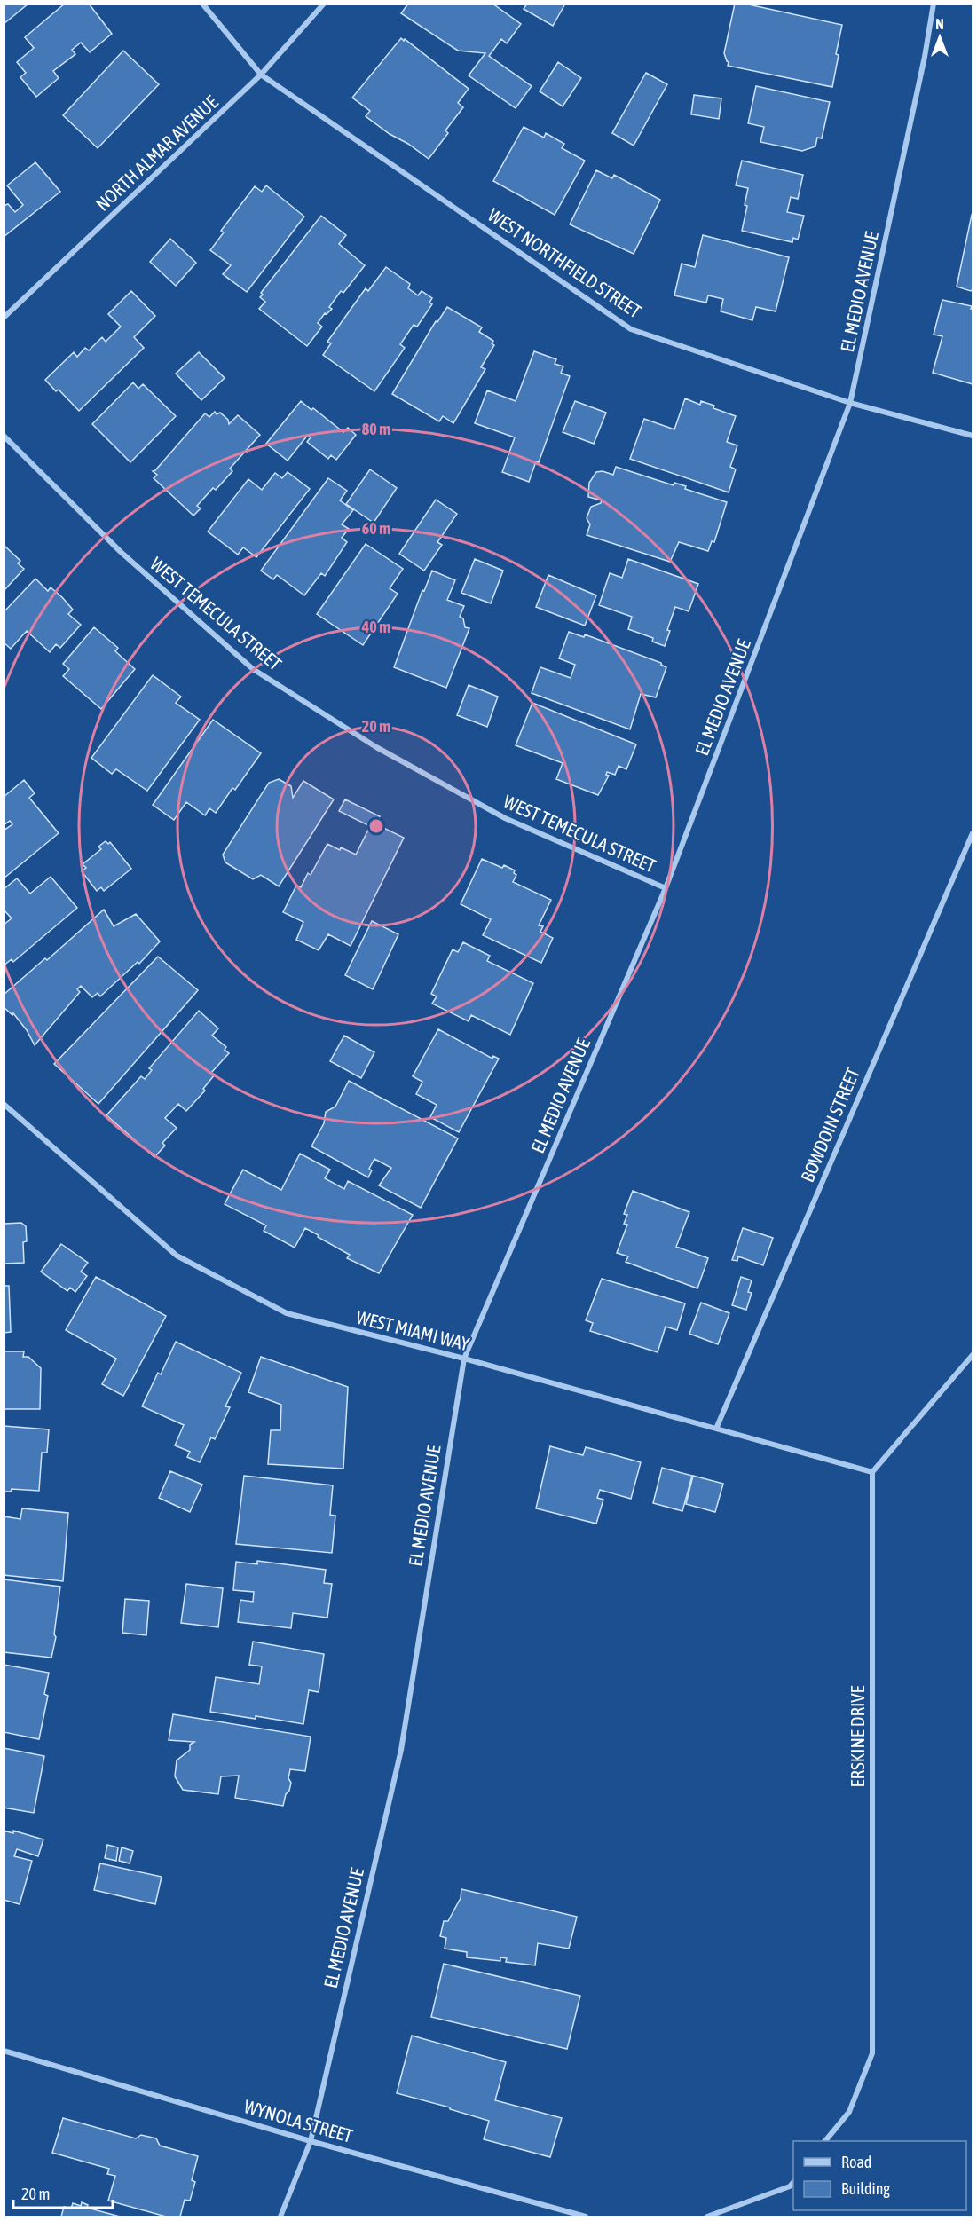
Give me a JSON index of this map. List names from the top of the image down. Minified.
{"streets":{"street":["NORTH ALMAR AVENUE","WEST NORTHFIELD STREET","EL MEDIO AVENUE","WEST TEMECULA STREET","BOWDOIN STREET","WEST MIAMI WAY","ERSKINE DRIVE","WYNOLA STREET"]},"crossings":[["NORTH ALMAR AVENUE","WEST NORTHFIELD STREET"],["WEST NORTHFIELD STREET","EL MEDIO AVENUE"],["EL MEDIO AVENUE","WEST TEMECULA STREET"],["EL MEDIO AVENUE","WEST MIAMI WAY"],["EL MEDIO AVENUE","WYNOLA STREET"],["BOWDOIN STREET","WEST MIAMI WAY"],["WEST MIAMI WAY","ERSKINE DRIVE"]],"legend":["Road","Building"],"scale_bar":"20 m","north":"top","rings":["80 m","60 m","40 m","20 m"]}
